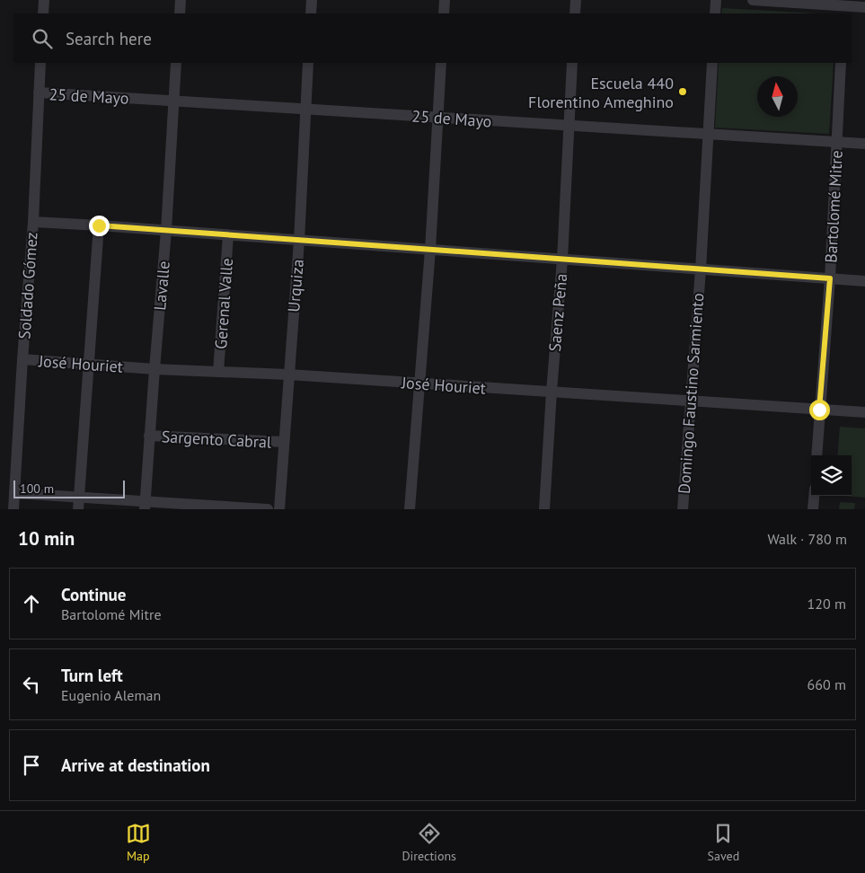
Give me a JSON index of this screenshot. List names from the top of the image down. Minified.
{"streets":{"street":["25 de Mayo","Bartolomé Mitre","Soldado Gómez","Lavalle","Urquiza","Gerenal Valle","Saenz Peña","José Houriet","Domingo Faustino Sarmiento","Sargento Cabral"]},"crossings":[["25 de Mayo","Bartolomé Mitre"],["25 de Mayo","Soldado Gómez"],["25 de Mayo","Lavalle"],["25 de Mayo","Urquiza"],["25 de Mayo","Saenz Peña"],["25 de Mayo","Domingo Faustino Sarmiento"],["Bartolomé Mitre","José Houriet"],["Soldado Gómez","José Houriet"],["Lavalle","José Houriet"],["Lavalle","Sargento Cabral"],["Urquiza","José Houriet"],["Urquiza","Sargento Cabral"],["Gerenal Valle","José Houriet"],["Saenz Peña","José Houriet"],["José Houriet","Domingo Faustino Sarmiento"]],"places":["Escuela 440 Florentino Ameghino"],"scale_bar":"100 m","north":"top","page":{"search":"Search here","scale":"100 m","heading":["10 min","Walk · 780 m"],"list":[["Continue","Bartolomé Mitre","120 m"],["Turn left","Eugenio Aleman","660 m"],"Arrive at destination"],"nav":["Map","Directions","Saved"]}}
